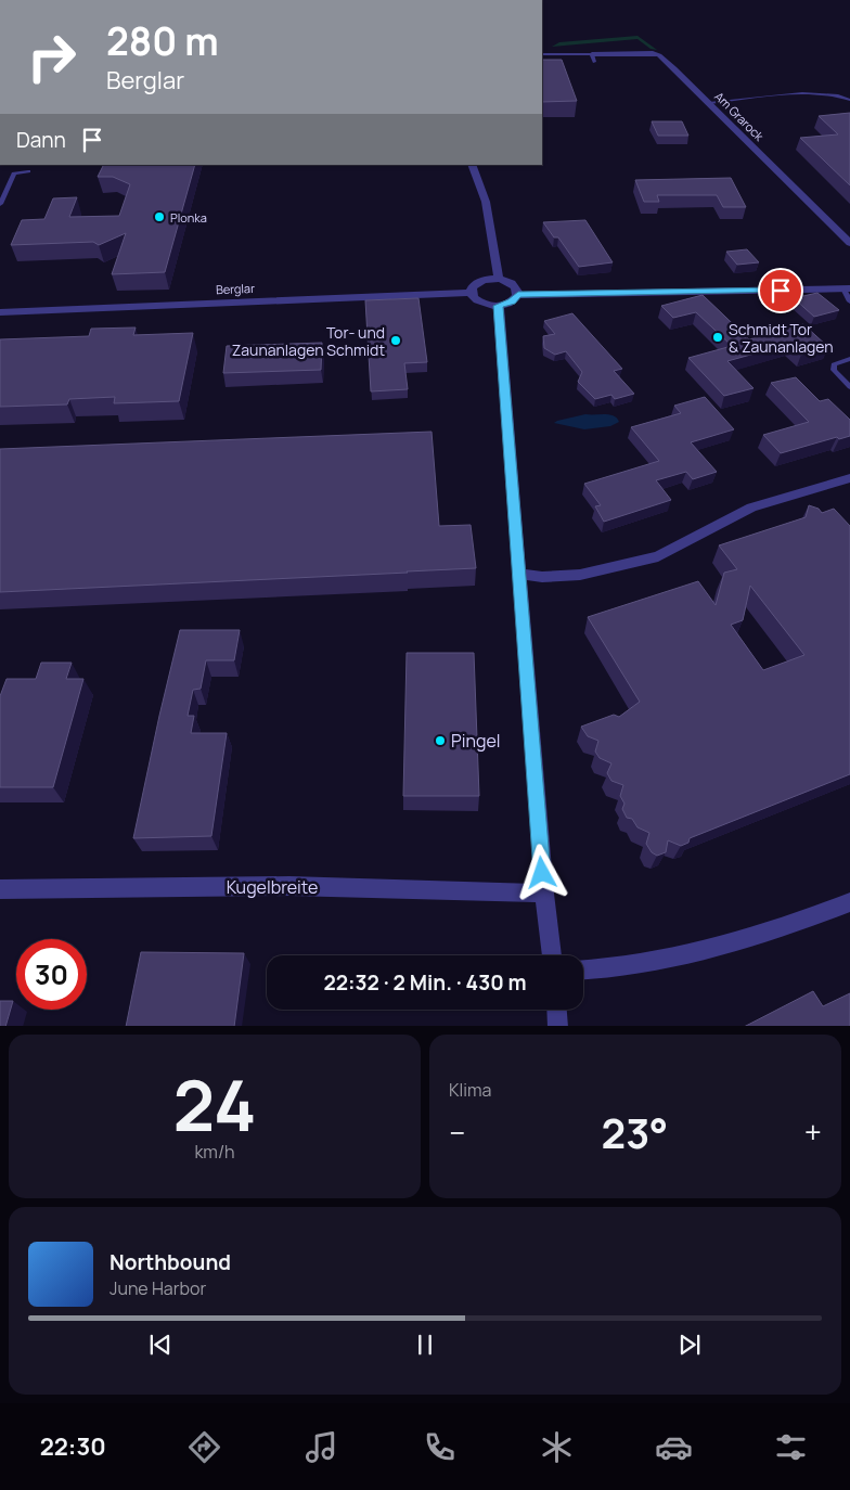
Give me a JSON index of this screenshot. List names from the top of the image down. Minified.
{"streets":{"street":["Am Grarock","Berglar","Kugelbreite"]},"places":["Plonka","Schmidt Tor & Zaunanlagen","Tor- und Zaunanlagen Schmidt","Pingel"],"page":{"turn":["280 m","Berglar"],"then":"Dann","limit":"30","trip":"22:32 · 2 Min. · 430 m","tile":[["24","km/h"],"Klima"],"heat":["−","23°","+"],"song":["Northbound","June Harbor"],"tabs":"22:30"}}
